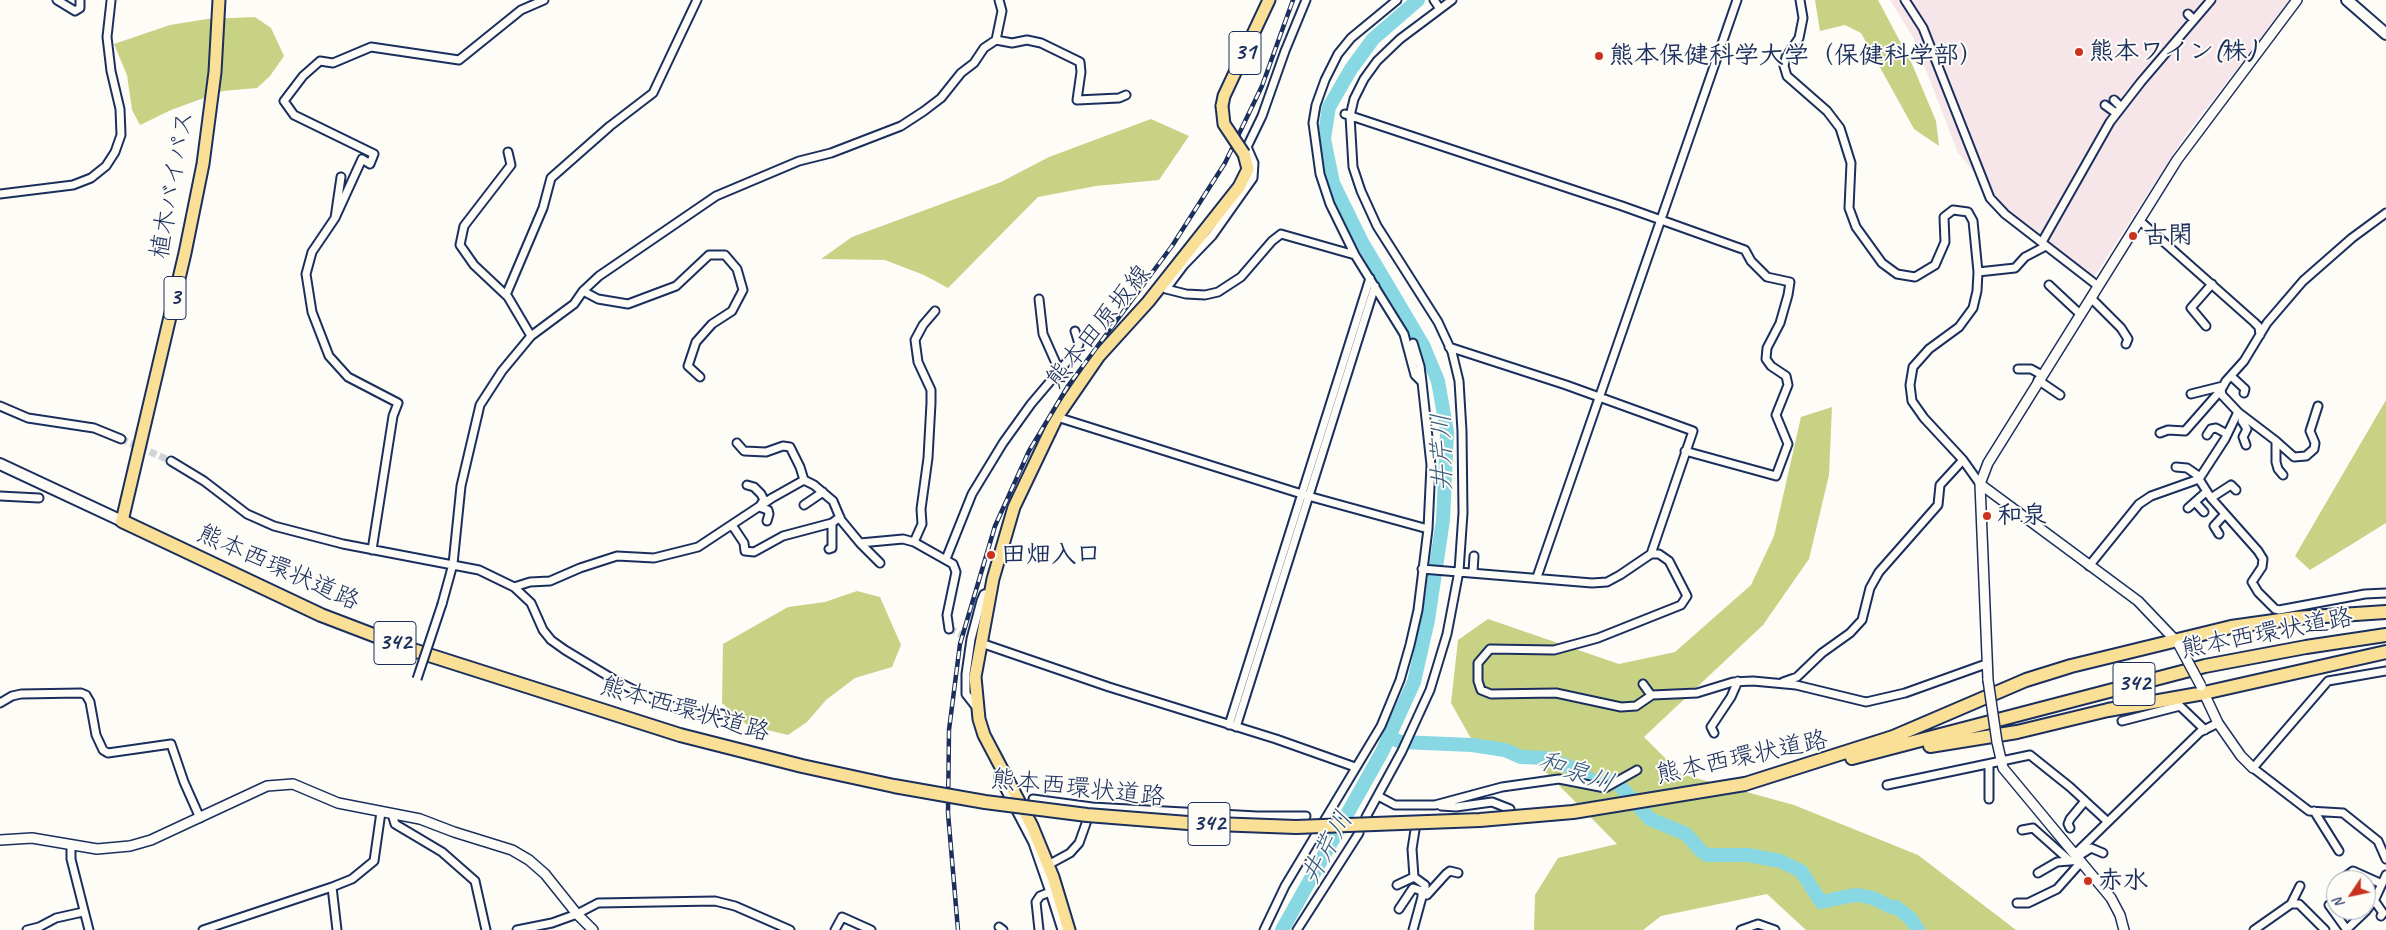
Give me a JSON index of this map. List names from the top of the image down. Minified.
{"streets":{"highway":["熊本西環状道路","342"],"main road":["31","植木バイパス","3","熊本田原坂線"]},"crossings":[["植木バイパス","熊本西環状道路"],["植木バイパス","342"],["熊本西環状道路","342"]],"water":["井芹川","和泉川"],"places":["熊本ワイン(株)","熊本保健科学大学（保健科学部）","古閑","和泉","田畑入口","赤水"],"north":"bottom left"}
